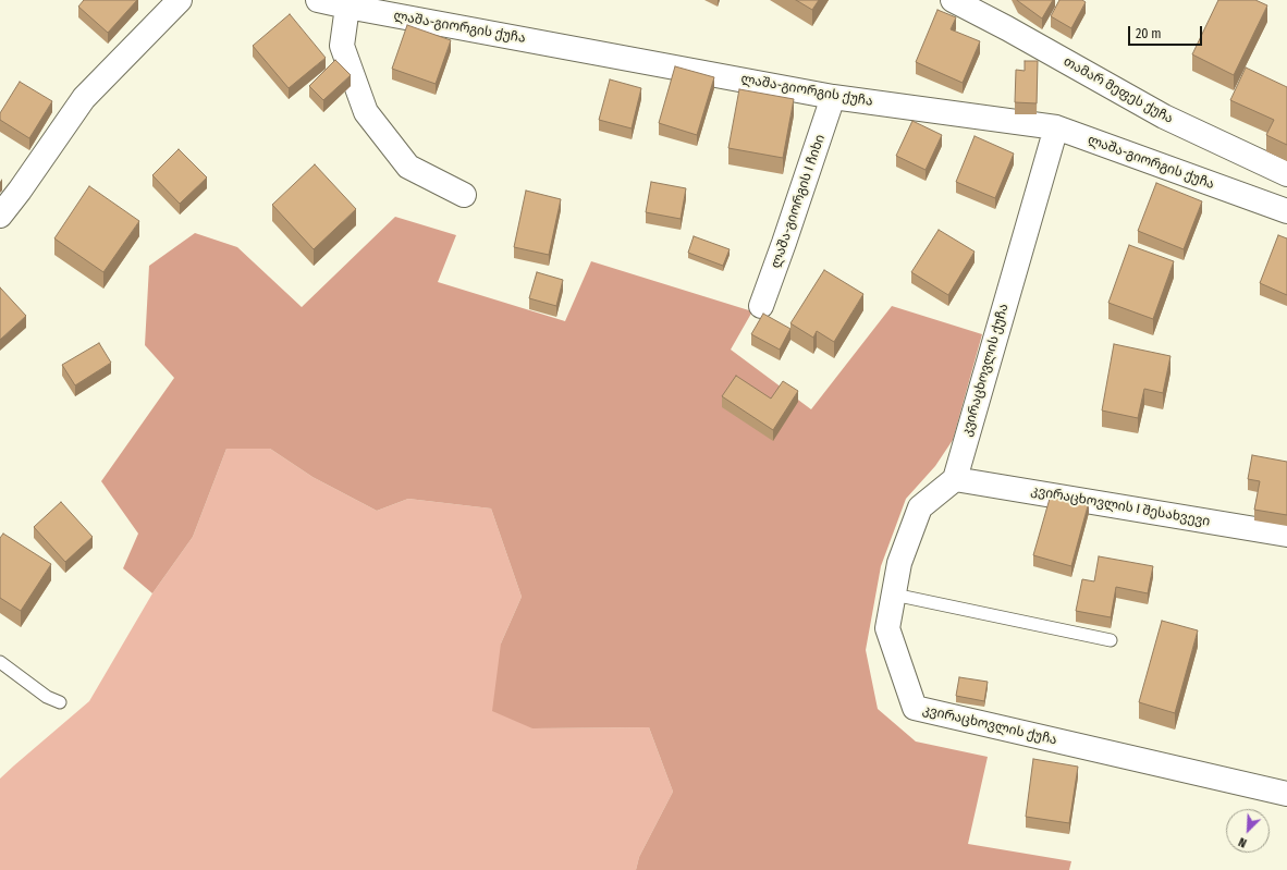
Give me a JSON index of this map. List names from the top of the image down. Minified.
{"streets":{"street":["ლაშა-გიორგის ქუჩა","თამარ მეფეს ქუჩა","ლაშა-გიორგის I ჩიხი","კვირაცხოვლის ქუჩა","კვირაცხოვლის I შესახვევი"]},"crossings":[["ლაშა-გიორგის ქუჩა","ლაშა-გიორგის I ჩიხი"],["ლაშა-გიორგის ქუჩა","კვირაცხოვლის ქუჩა"],["კვირაცხოვლის ქუჩა","კვირაცხოვლის I შესახვევი"]],"scale_bar":"20 m","north":"bottom left"}
